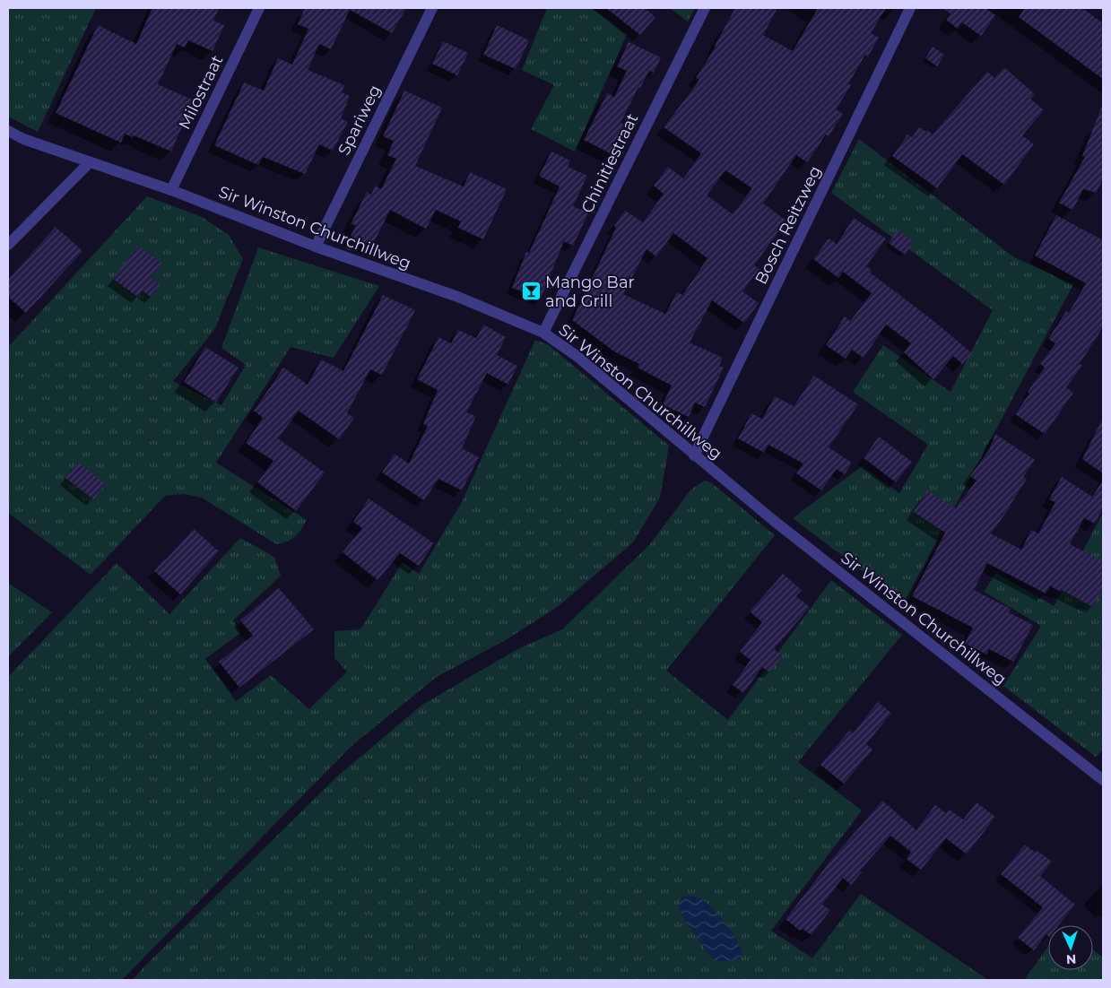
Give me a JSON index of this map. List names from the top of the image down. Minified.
{"streets":{"street":["Milostraat","Spariweg","Chinitiestraat","Bosch Reitzweg","Sir Winston Churchillweg"]},"crossings":[["Milostraat","Sir Winston Churchillweg"],["Spariweg","Sir Winston Churchillweg"],["Chinitiestraat","Sir Winston Churchillweg"],["Bosch Reitzweg","Sir Winston Churchillweg"]],"places":{"bar":["Mango Bar and Grill"]},"north":"bottom"}
